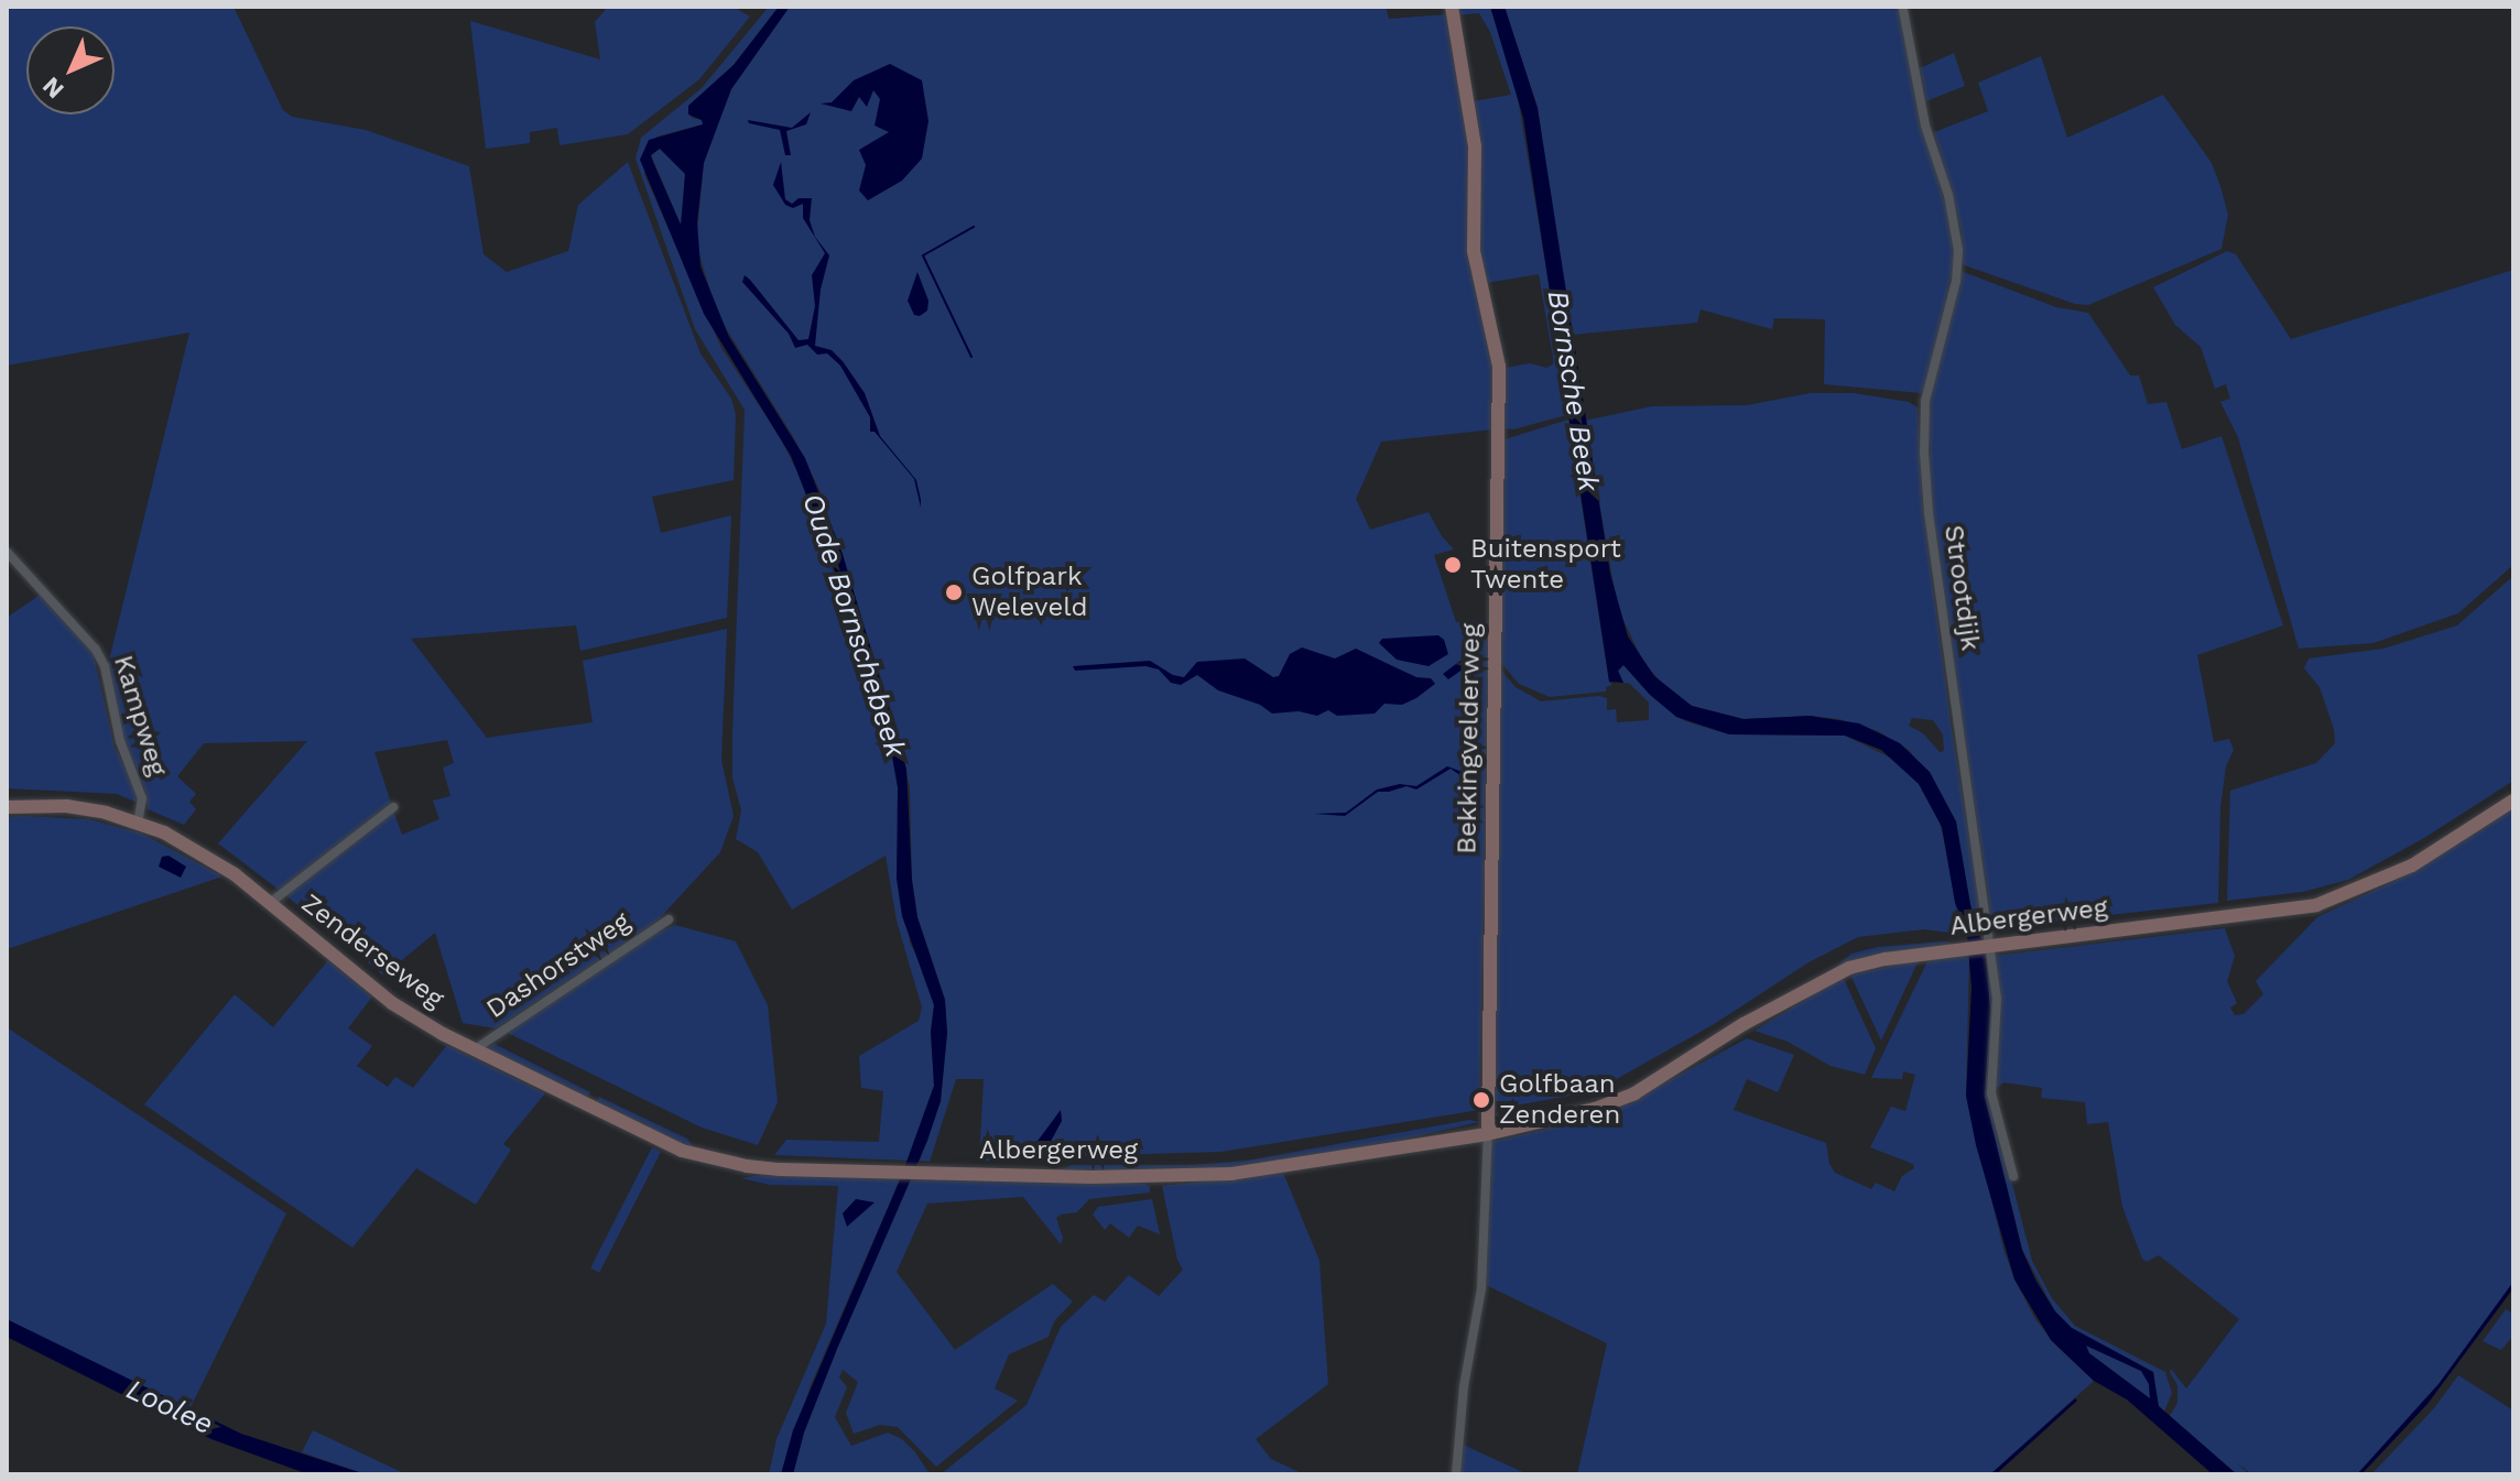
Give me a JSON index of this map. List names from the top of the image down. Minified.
{"streets":{"main road":["Bekkingvelderweg","Albergerweg","Zenderseweg"],"street":["Strootdijk","Kampweg","Dashorstweg"]},"crossings":[["Strootdijk","Albergerweg"],["Kampweg","Zenderseweg"],["Bekkingvelderweg","Albergerweg"],["Albergerweg","Zenderseweg"],["Zenderseweg","Dashorstweg"]],"water":["Bornsche Beek","Oude Bornschebeek","Loolee"],"places":["Buitensport Twente","Golfpark Weleveld","Golfbaan Zenderen"],"north":"bottom left"}
